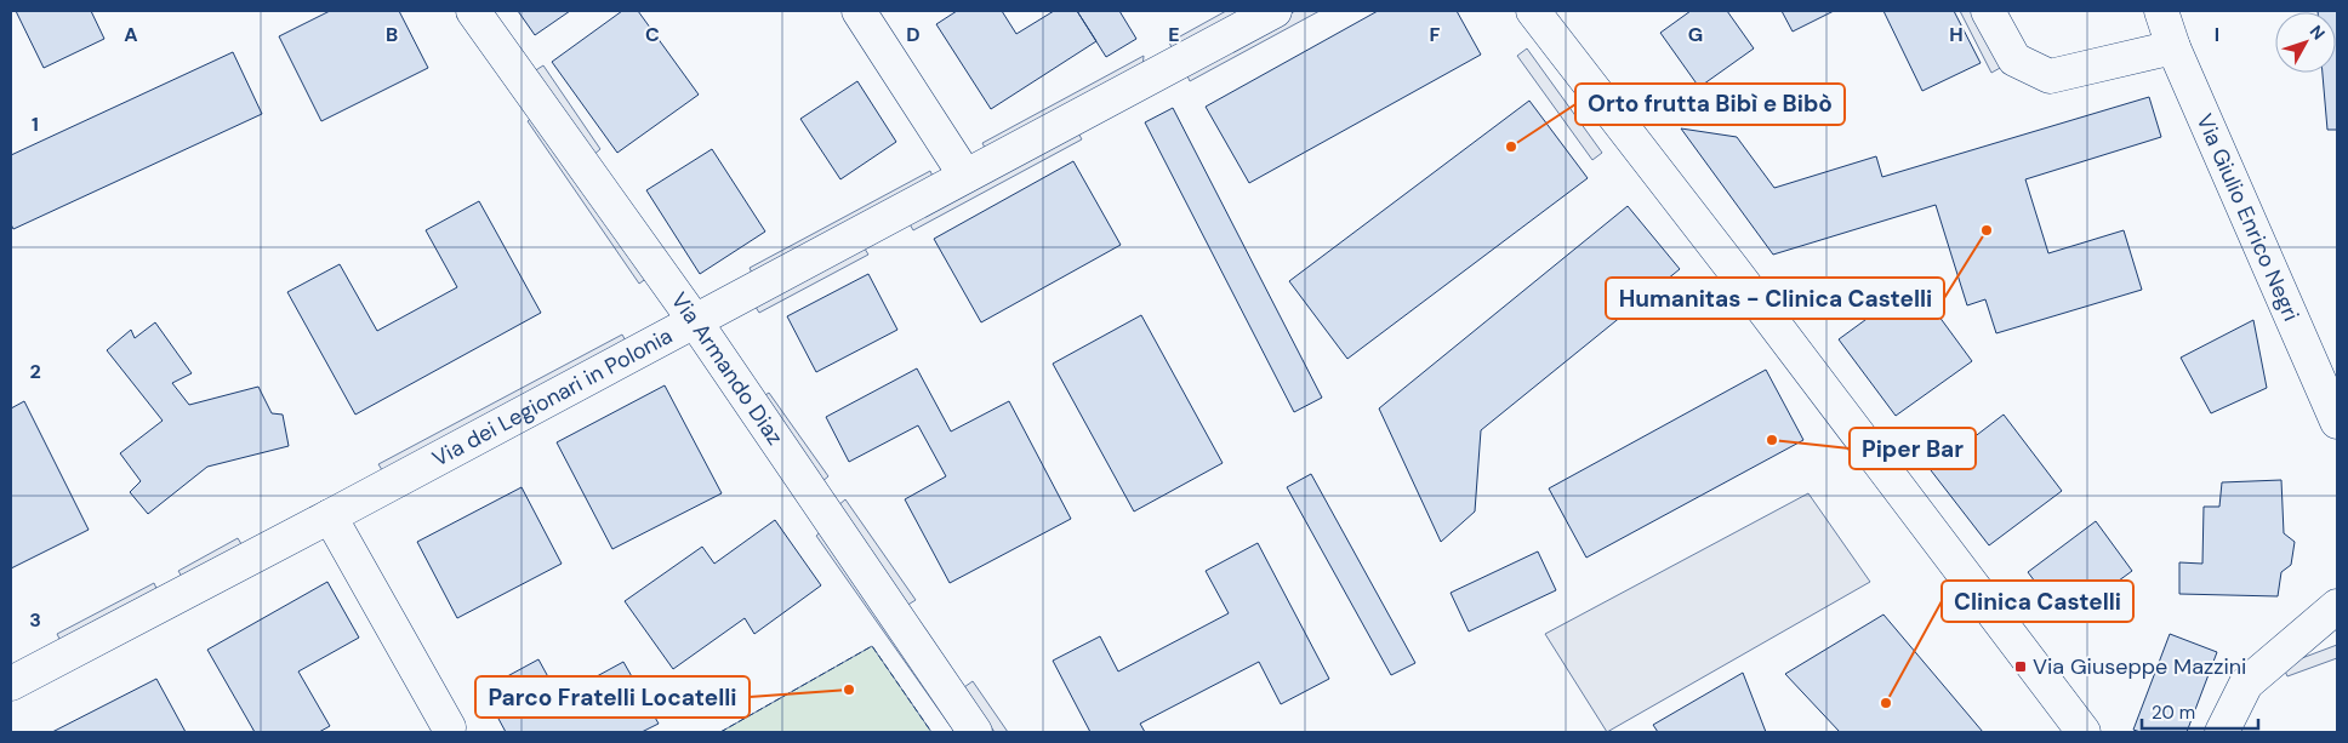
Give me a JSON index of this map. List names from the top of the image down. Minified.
{"streets":{"street":["Via Giulio Enrico Negri","Via Armando Diaz","Via dei Legionari in Polonia"]},"crossings":[["Via Armando Diaz","Via dei Legionari in Polonia"]],"places":{"other":["Orto frutta Bibì e Bibò","Humanitas - Clinica Castelli","Piper Bar","Parco Fratelli Locatelli","Clinica Castelli"],"transit":["Via Giuseppe Mazzini"]},"scale_bar":"20 m","north":"top right","grid":{"columns":["A","B","C","D","E","F","G","H","I"],"rows":["1","2","3"]}}
